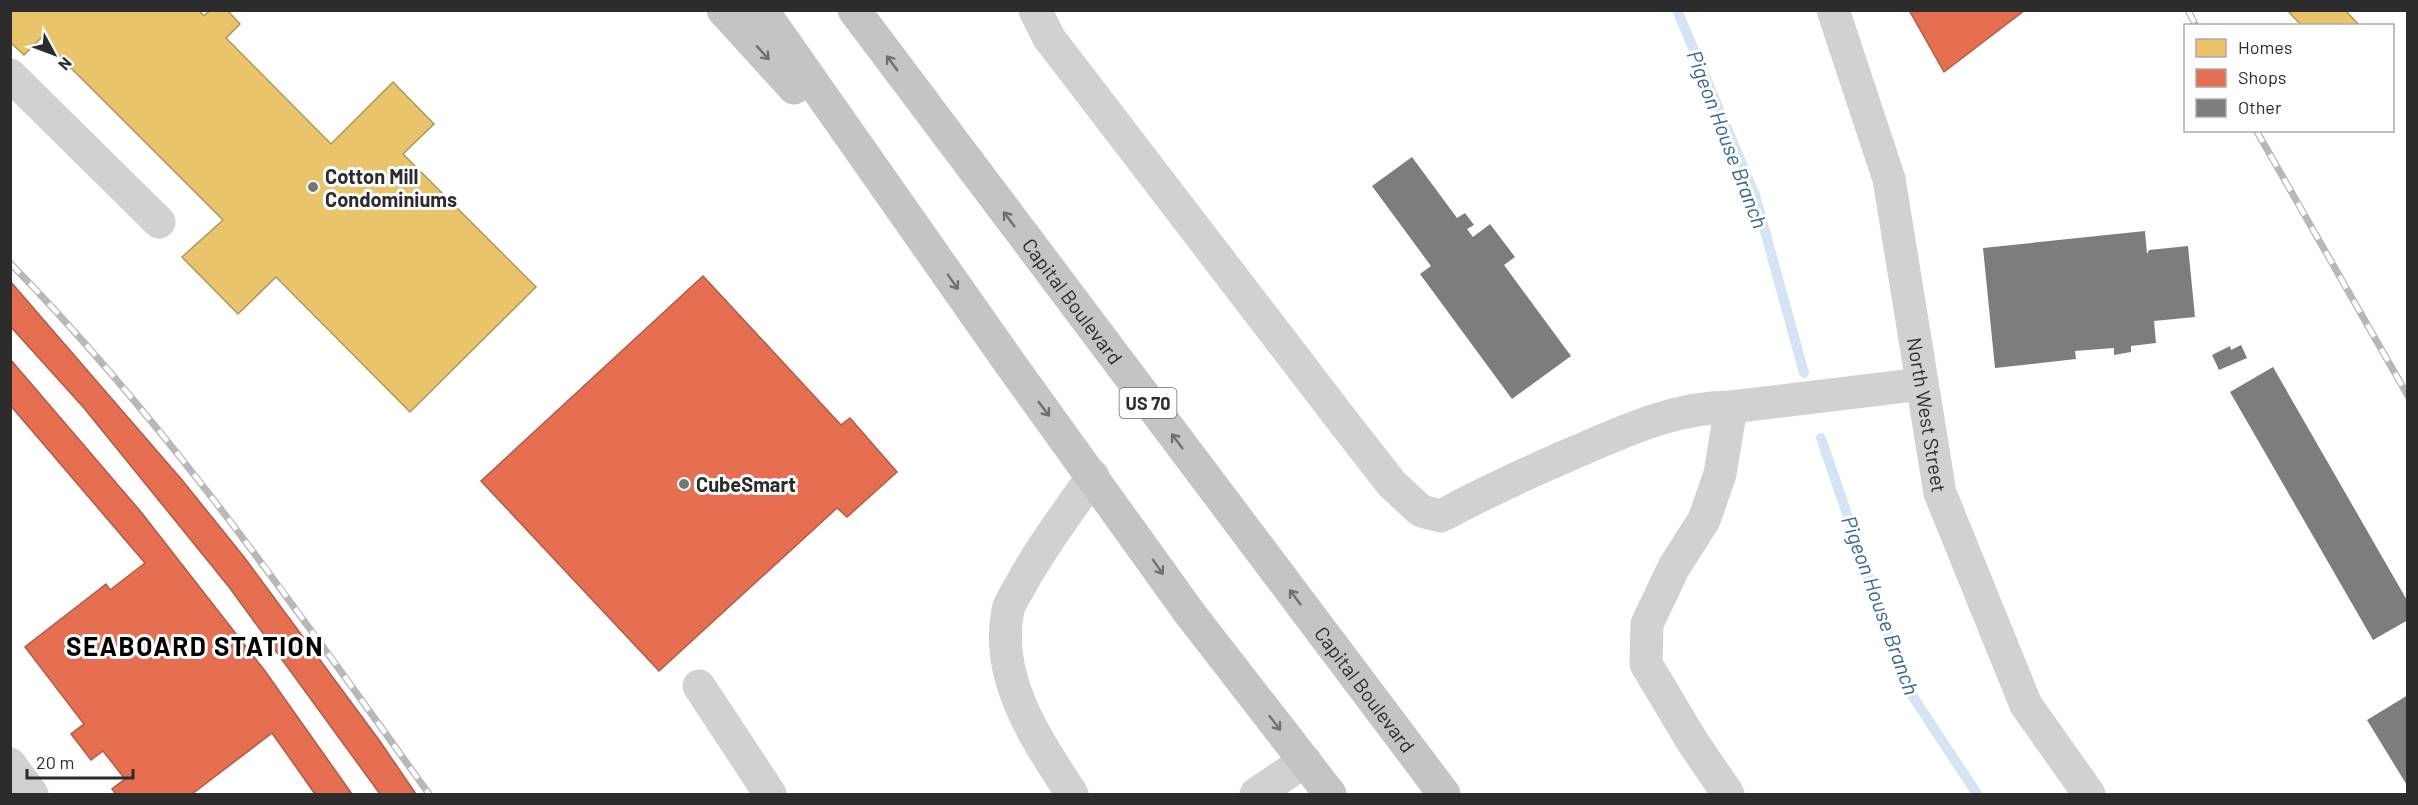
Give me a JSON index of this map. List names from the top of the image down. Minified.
{"streets":{"main road":["Capital Boulevard","US 70"],"street":["North West Street"]},"districts":["SEABOARD STATION"],"water":["Pigeon House Branch"],"places":["Cotton Mill Condominiums","CubeSmart"],"legend":["Homes","Shops","Other"],"scale_bar":"20 m","north":"bottom right"}
